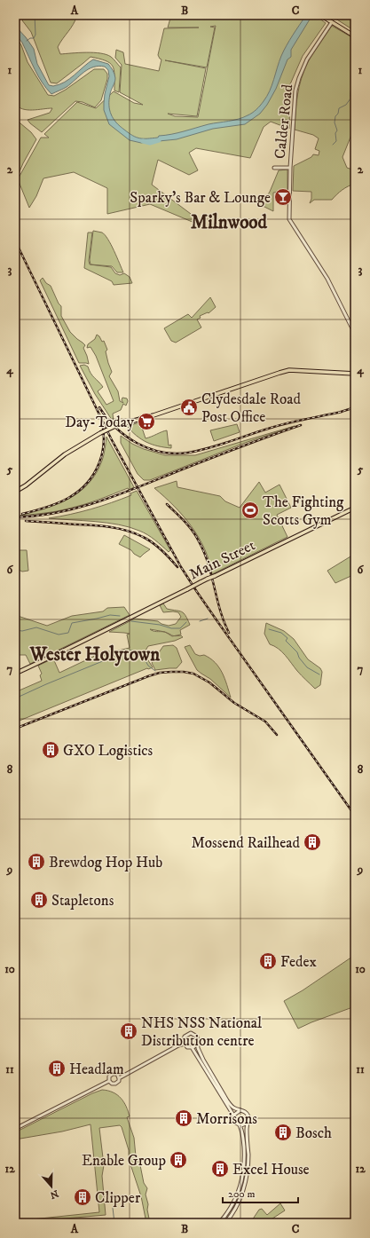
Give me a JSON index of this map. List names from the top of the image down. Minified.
{"streets":{"main road":["Main Street"],"street":["Calder Road"]},"districts":["Milnwood","Wester Holytown"],"places":{"bar":["Sparky's Bar & Lounge"],"public building":["Clydesdale Road Post Office"],"supermarket":["Day-Today"],"sports":["The Fighting Scotts Gym"],"building":["GXO Logistics","Mossend Railhead","Brewdog Hop Hub","Stapletons","Fedex","NHS NSS National Distribution centre","Headlam","Morrisons","Bosch","Enable Group","Excel House","Clipper"]},"scale_bar":"200 m","north":"bottom","grid":{"columns":["A","B","C"],"rows":["1","2","3","4","5","6","7","8","9","10","11","12"]}}
